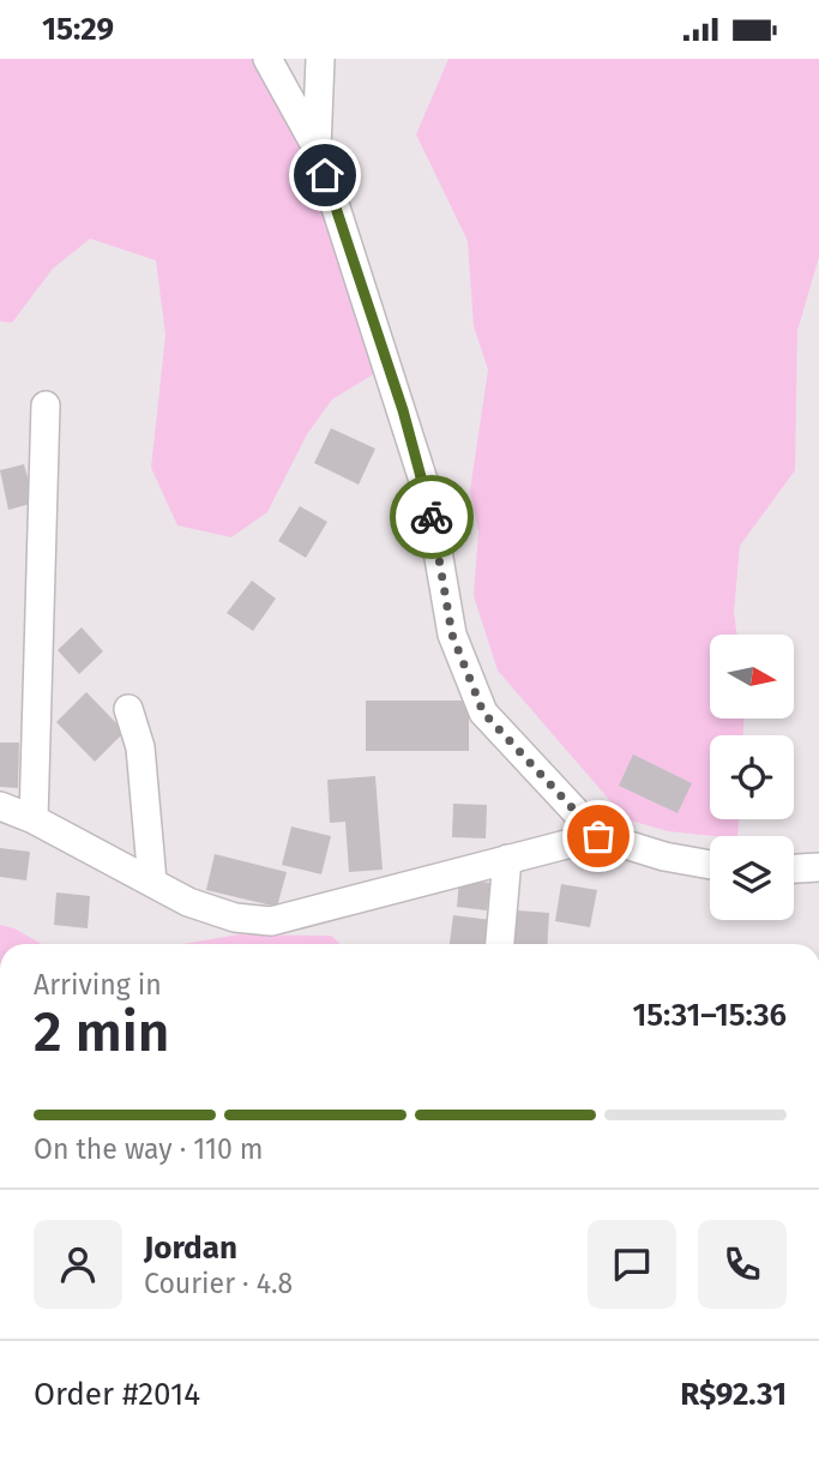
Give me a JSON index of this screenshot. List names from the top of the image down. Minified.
{"north":"right","page":{"status":"15:29","heading":["2 min","Arriving in","15:31–15:36"],"panel":["Jordan","Courier · 4.8","Order #2014","R$92.31"],"bar":"On the way · 110 m"}}
